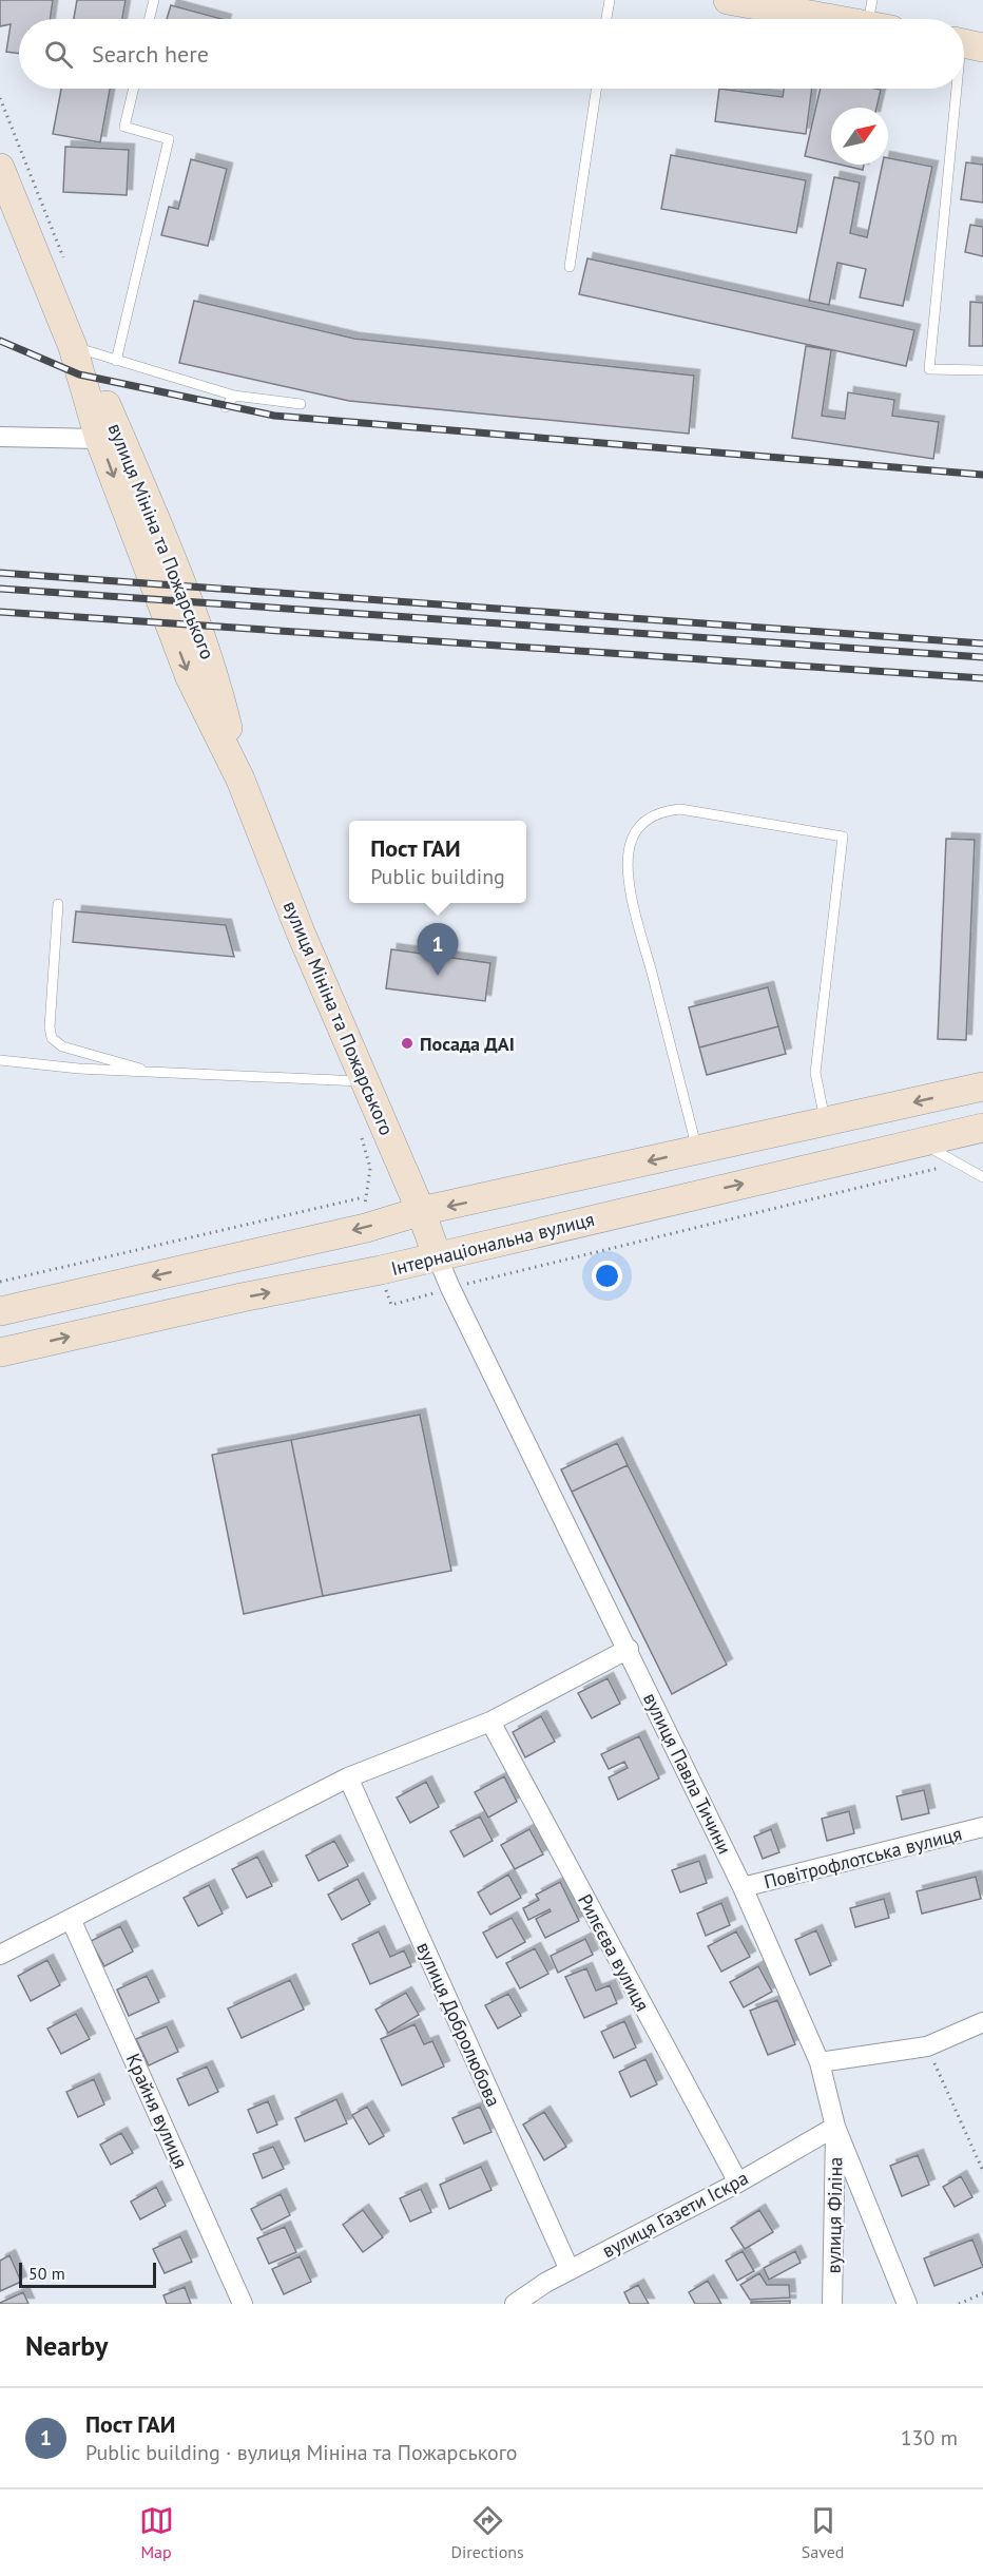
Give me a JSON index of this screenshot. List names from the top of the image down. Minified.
{"streets":{"main road":["вулиця Мініна та Пожарського","Інтернаціональна вулиця"],"street":["вулиця Павла Тичини","Повітрофлотська вулиця","Рилєєва вулиця","вулиця Добролюбова","Крайня вулиця","вулиця Газети Іскра","вулиця Філіна"]},"crossings":[["вулиця Мініна та Пожарського","Інтернаціональна вулиця"],["вулиця Мініна та Пожарського","вулиця Павла Тичини"],["Інтернаціональна вулиця","вулиця Павла Тичини"],["вулиця Павла Тичини","Повітрофлотська вулиця"],["вулиця Павла Тичини","вулиця Газети Іскра"],["вулиця Павла Тичини","вулиця Філіна"],["Рилєєва вулиця","вулиця Газети Іскра"],["вулиця Добролюбова","вулиця Газети Іскра"],["вулиця Газети Іскра","вулиця Філіна"]],"places":["Посада ДАІ"],"scale_bar":"50 m","north":"top right","page":{"search":"Search here","popup":["Пост ГАИ","Public building"],"pins":"1","scale":"50 m","heading":"Nearby","list":[{"mark":"1","name":"Пост ГАИ","note":"Public building · вулиця Мініна та Пожарського","value":"130 m"}],"nav":["Map","Directions","Saved"]}}
